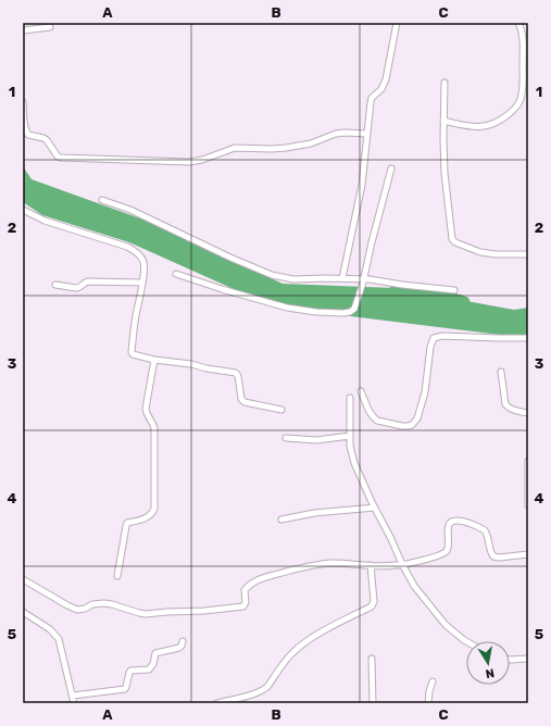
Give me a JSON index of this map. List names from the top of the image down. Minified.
{"north":"bottom","grid":{"columns":["A","B","C"],"rows":["1","2","3","4","5"]}}
